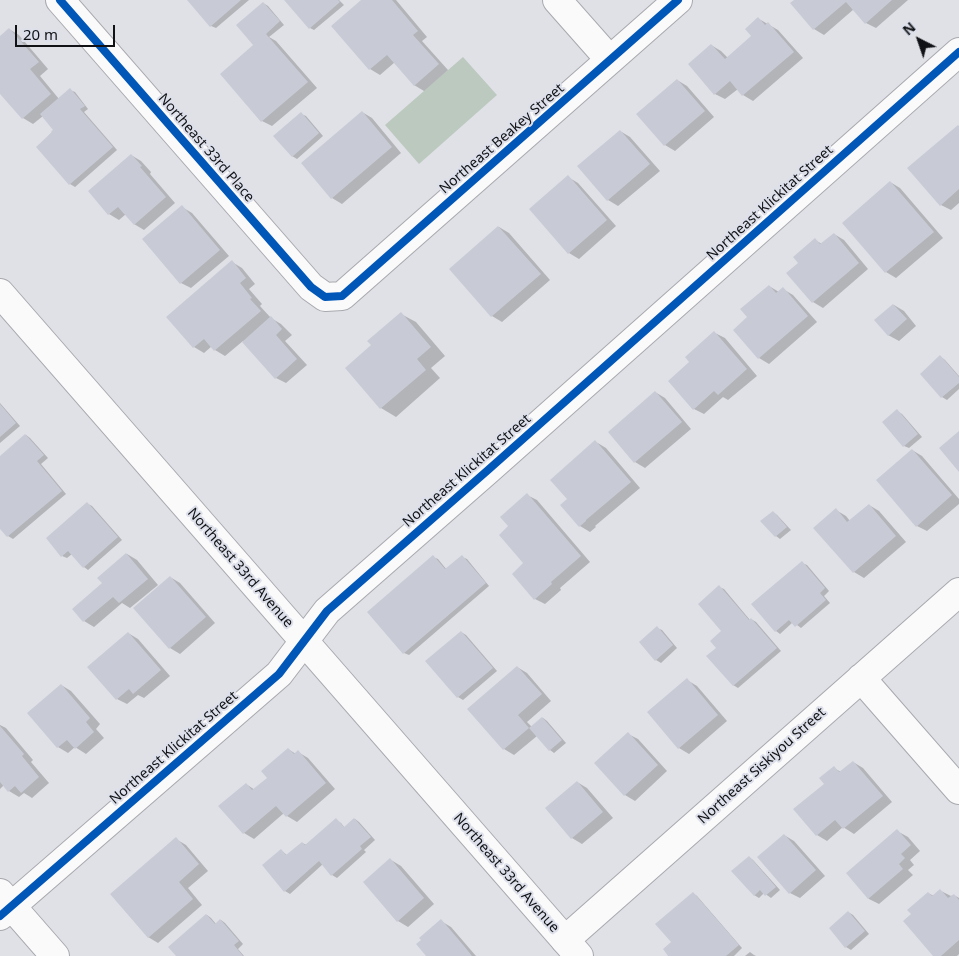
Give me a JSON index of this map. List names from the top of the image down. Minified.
{"streets":{"street":["Northeast Beakey Street","Northeast 33rd Place","Northeast Klickitat Street","Northeast 33rd Avenue","Northeast Siskiyou Street"]},"crossings":[["Northeast Beakey Street","Northeast 33rd Place"],["Northeast Klickitat Street","Northeast 33rd Avenue"],["Northeast 33rd Avenue","Northeast Siskiyou Street"]],"scale_bar":"20 m","north":"top left"}
